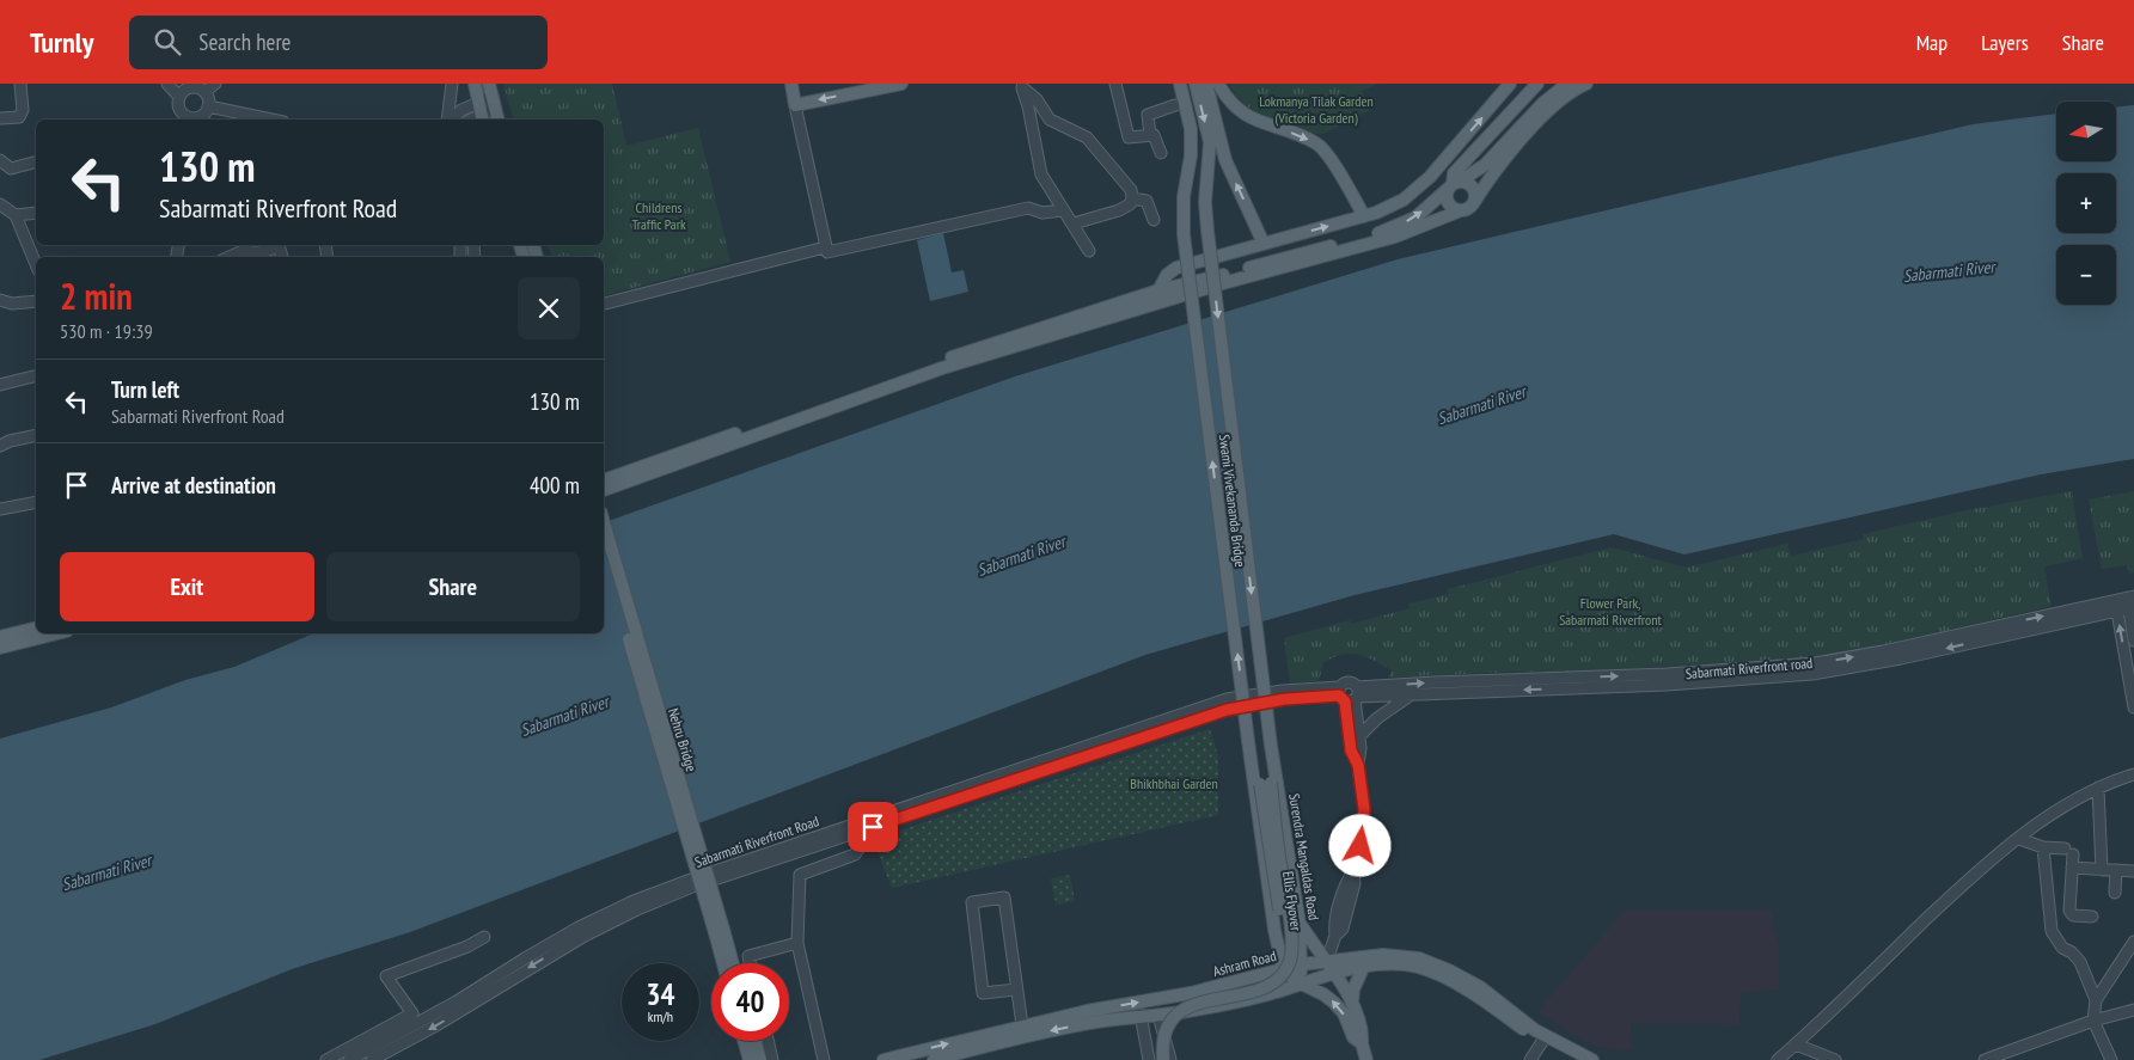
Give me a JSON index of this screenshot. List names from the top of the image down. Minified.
{"streets":{"main road":["Swami Vivekananda Bridge","Nehru Bridge","Surendra Mangaldas Road","Ellis Flyover","Ashram Road"],"street":["Sabarmati Riverfront road","Sabarmati Riverfront Road"]},"crossings":[["Swami Vivekananda Bridge","Surendra Mangaldas Road"],["Swami Vivekananda Bridge","Ellis Flyover"],["Sabarmati Riverfront road","Sabarmati Riverfront Road"],["Surendra Mangaldas Road","Ellis Flyover"],["Surendra Mangaldas Road","Ashram Road"]],"water":["Sabarmati River"],"parks":["Lokmanya Tilak Garden (Victoria Garden)","Childrens Traffic Park","Flower Park, Sabarmati Riverfront","Bhikhbhai Garden"],"north":"left","page":{"header":"Turnly","search":"Search here","nav":["Map","Layers","Share"],"map_buttons":["+","−"],"turn":["130 m","Sabarmati Riverfront Road"],"heading":["2 min","530 m · 19:39"],"list":[{"name":"Turn left","note":"Sabarmati Riverfront Road","value":"130 m"},{"name":"Arrive at destination","value":"400 m"}],"buttons":["Exit","Share"],"speed":"34 km/h","limit":"40"}}
